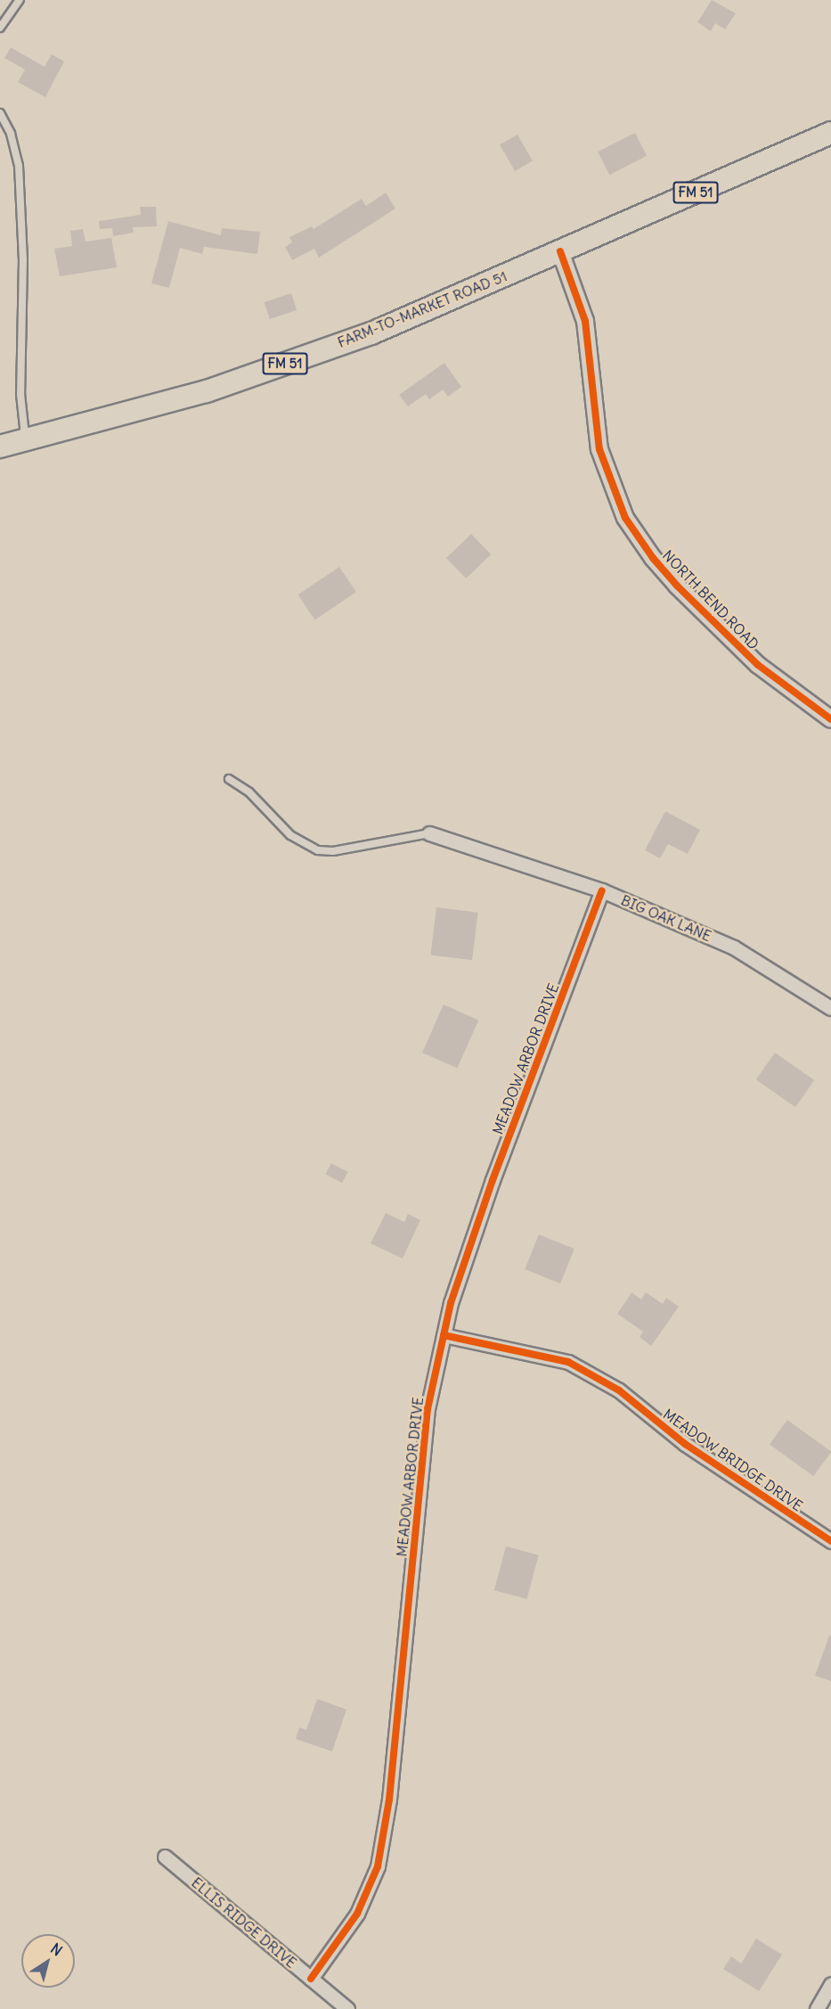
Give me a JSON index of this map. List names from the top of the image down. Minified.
{"streets":{"main road":["FM 51","FARM-TO-MARKET ROAD 51"],"street":["NORTH BEND ROAD","BIG OAK LANE","MEADOW ARBOR DRIVE","MEADOW BRIDGE DRIVE","ELLIS RIDGE DRIVE"]},"crossings":[["FARM-TO-MARKET ROAD 51","NORTH BEND ROAD"],["BIG OAK LANE","MEADOW ARBOR DRIVE"],["MEADOW ARBOR DRIVE","MEADOW BRIDGE DRIVE"],["MEADOW ARBOR DRIVE","ELLIS RIDGE DRIVE"]],"north":"top right"}
